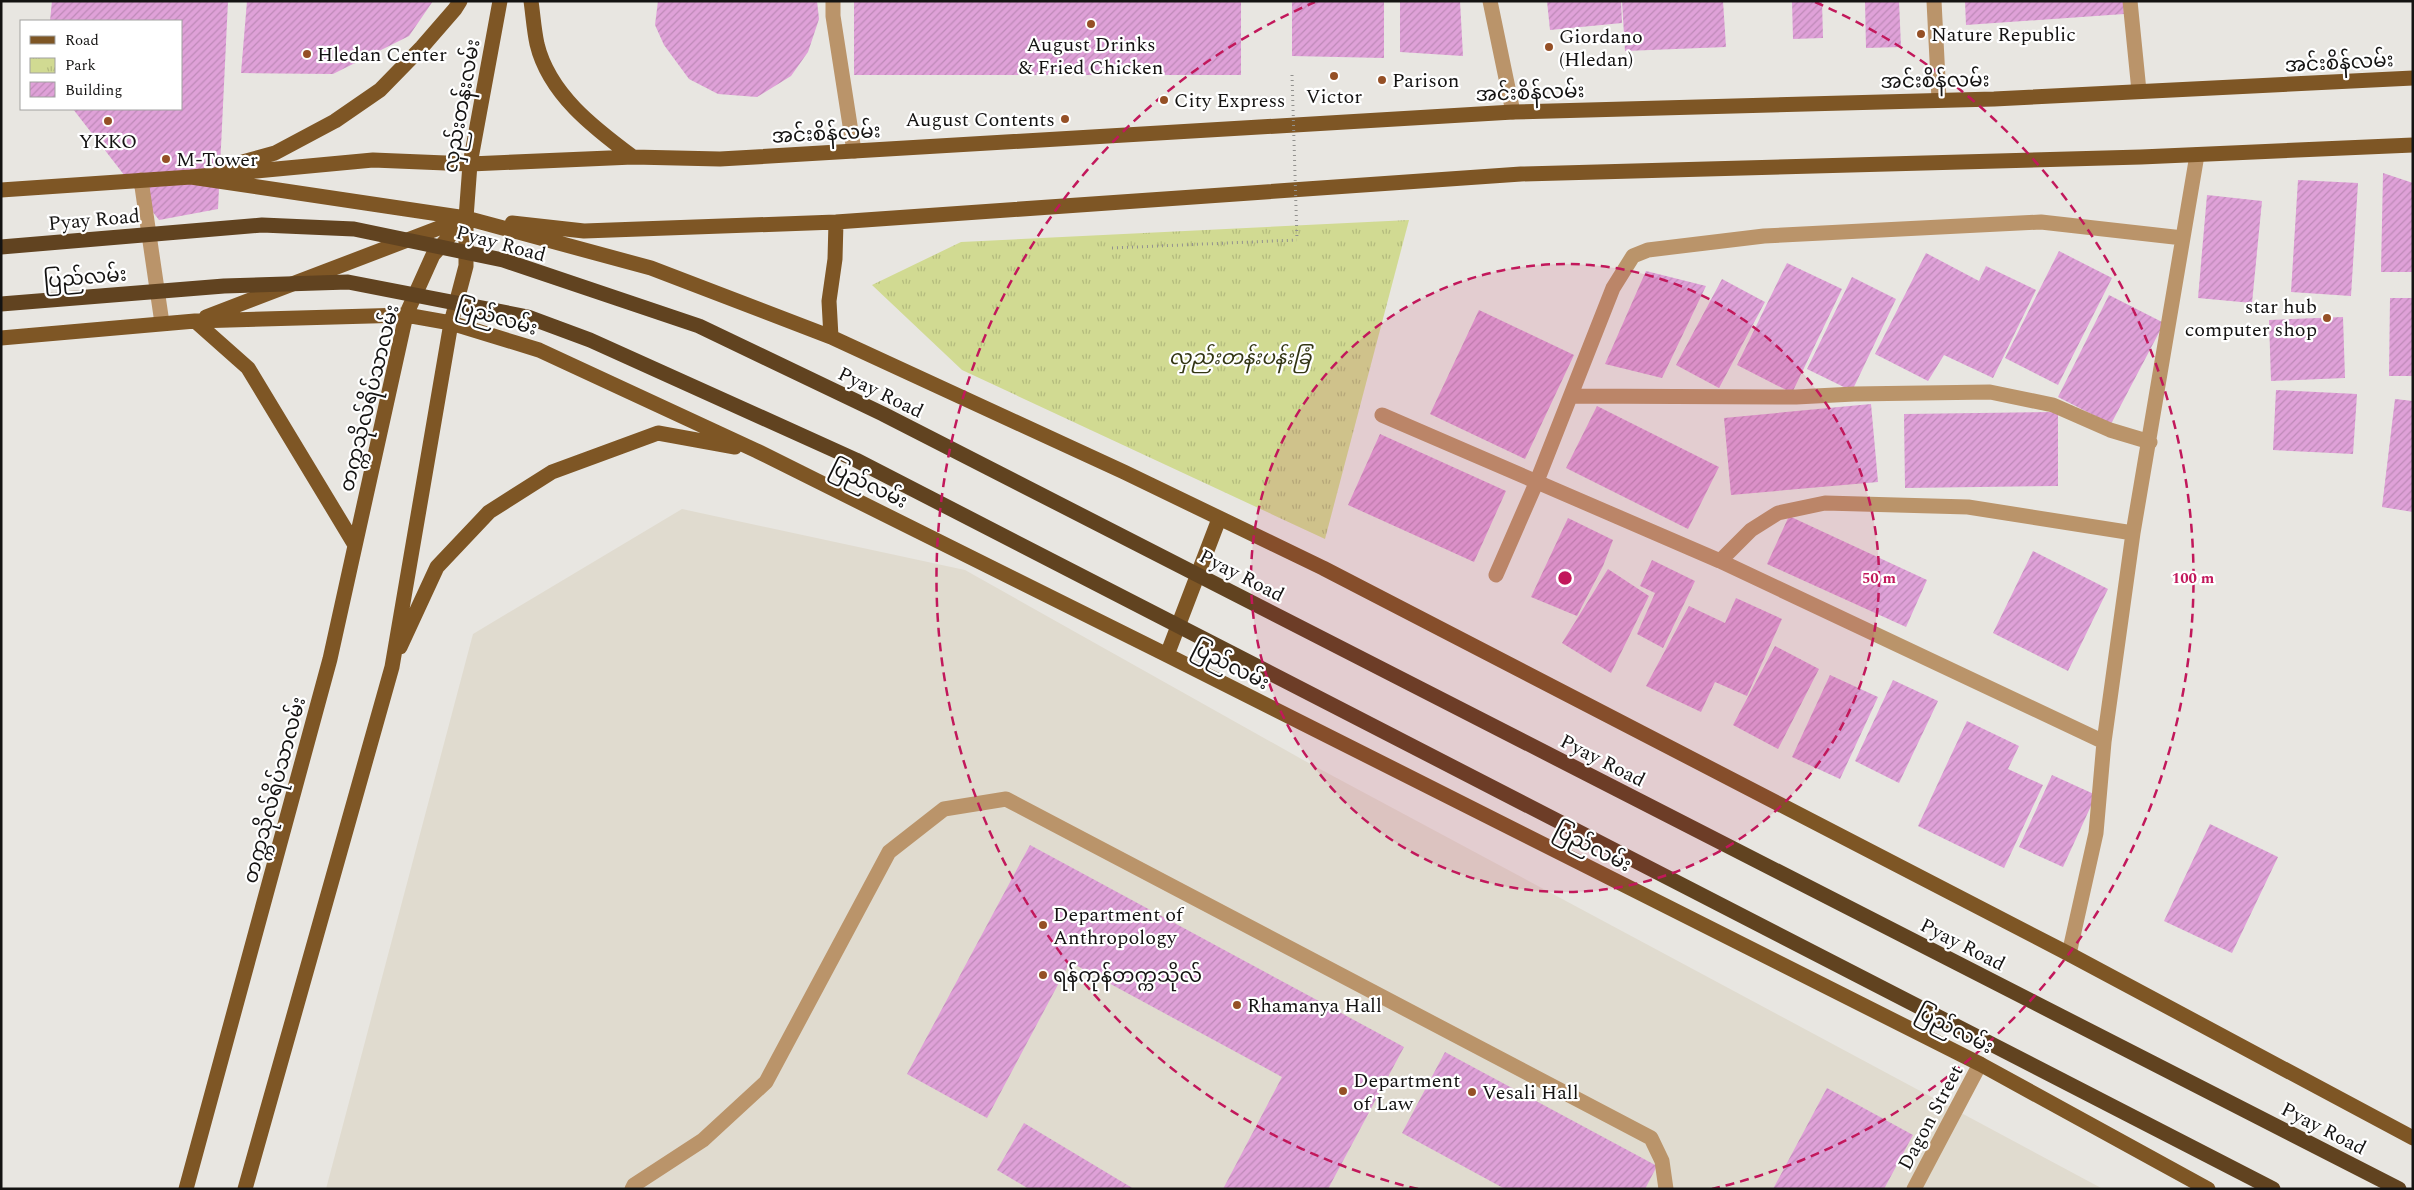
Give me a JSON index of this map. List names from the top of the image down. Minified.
{"streets":{"highway":["Pyay Road","ပြည်လမ်း"],"main road":["အင်းစိန်လမ်း","လှည်းတန်းလမ်း","တက္ကသိုလ်ရိပ်သာလမ်း"],"street":["Dagon Street"]},"crossings":[["အင်းစိန်လမ်း","လှည်းတန်းလမ်း"],["လှည်းတန်းလမ်း","ပြည်လမ်း"],["လှည်းတန်းလမ်း","တက္ကသိုလ်ရိပ်သာလမ်း"],["ပြည်လမ်း","တက္ကသိုလ်ရိပ်သာလမ်း"],["ပြည်လမ်း","Dagon Street"]],"parks":["လှည်းတန်းပန်းခြံ"],"places":["August Drinks & Fried Chicken","Nature Republic","Giordano (Hledan)","Hledan Center","Victor","Parison","City Express","August Contents","YKKO","M-Tower","star hub computer shop","Department of Anthropology","ရန်ကုန်တက္ကသိုလ်","Rhamanya Hall","Department of Law","Vesali Hall"],"legend":["Road","Park","Building"],"rings":["50 m","100 m"]}
